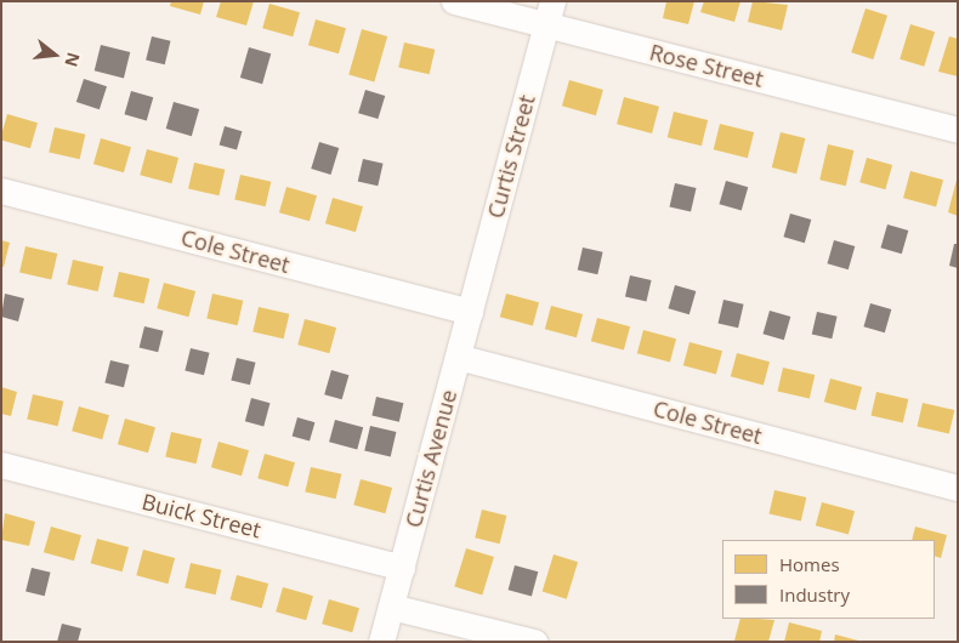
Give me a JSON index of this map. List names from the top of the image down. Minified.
{"streets":{"street":["Rose Street","Curtis Street","Cole Street","Curtis Avenue","Buick Street"]},"crossings":[["Rose Street","Curtis Street"],["Curtis Street","Cole Street"],["Curtis Street","Curtis Avenue"],["Cole Street","Curtis Avenue"],["Curtis Avenue","Buick Street"]],"legend":["Homes","Industry"],"north":"right"}
